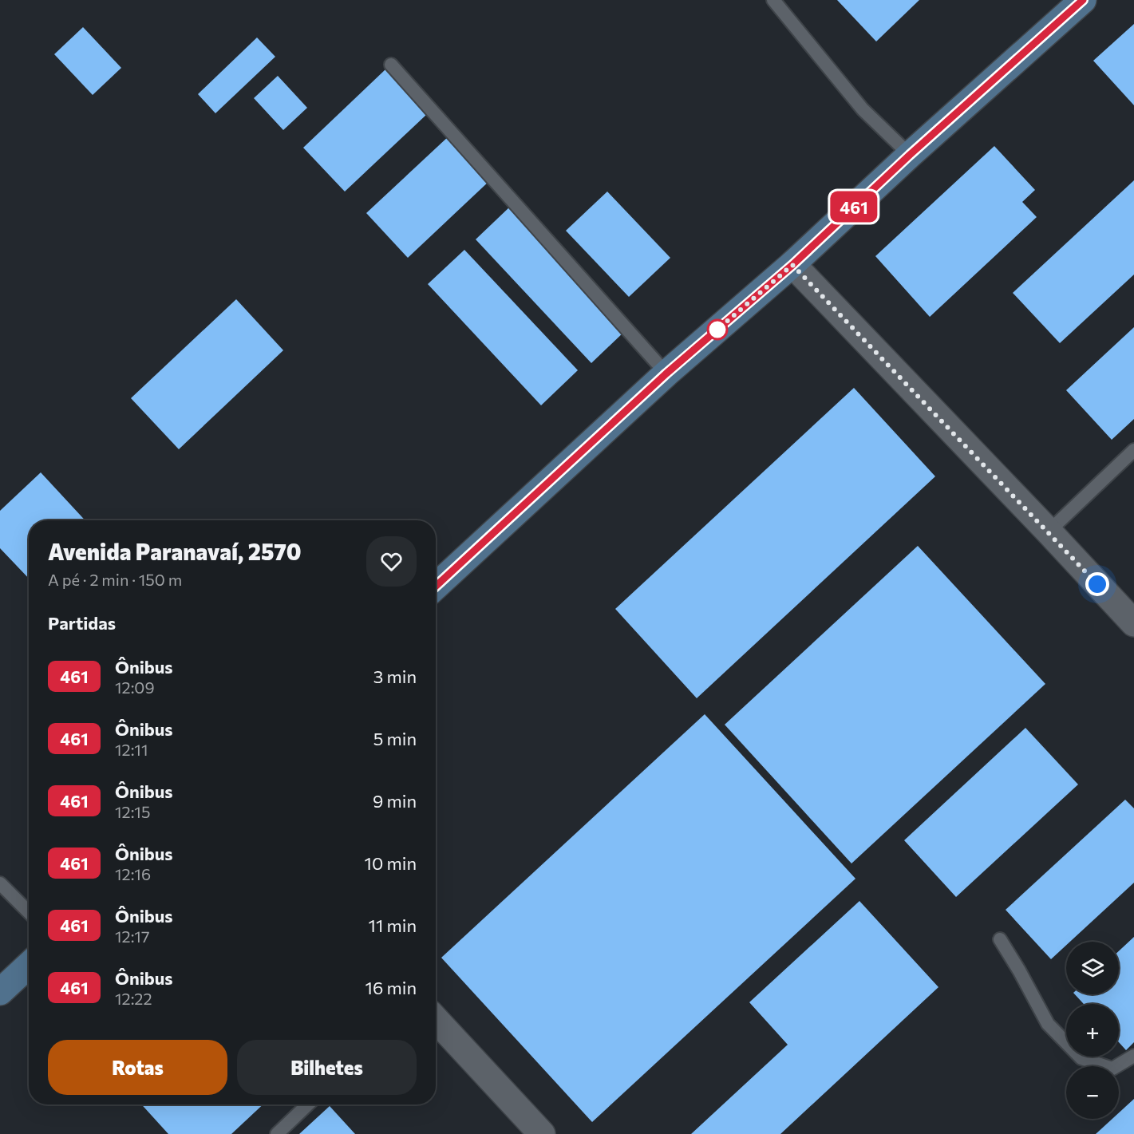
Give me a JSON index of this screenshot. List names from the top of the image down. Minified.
{"lines":["bus line 461"],"page":{"on_map":"461","heading":[["Avenida Paranavaí, 2570","A pé · 2 min · 150 m"],"Partidas"],"list":[{"mark":"461","name":"Ônibus","note":"12:09","value":"3 min"},{"mark":"461","name":"Ônibus","note":"12:11","value":"5 min"},{"mark":"461","name":"Ônibus","note":"12:15","value":"9 min"},{"mark":"461","name":"Ônibus","note":"12:16","value":"10 min"},{"mark":"461","name":"Ônibus","note":"12:17","value":"11 min"},{"mark":"461","name":"Ônibus","note":"12:22","value":"16 min"}],"map_buttons":["+","−"],"buttons":["Rotas","Bilhetes"]}}
